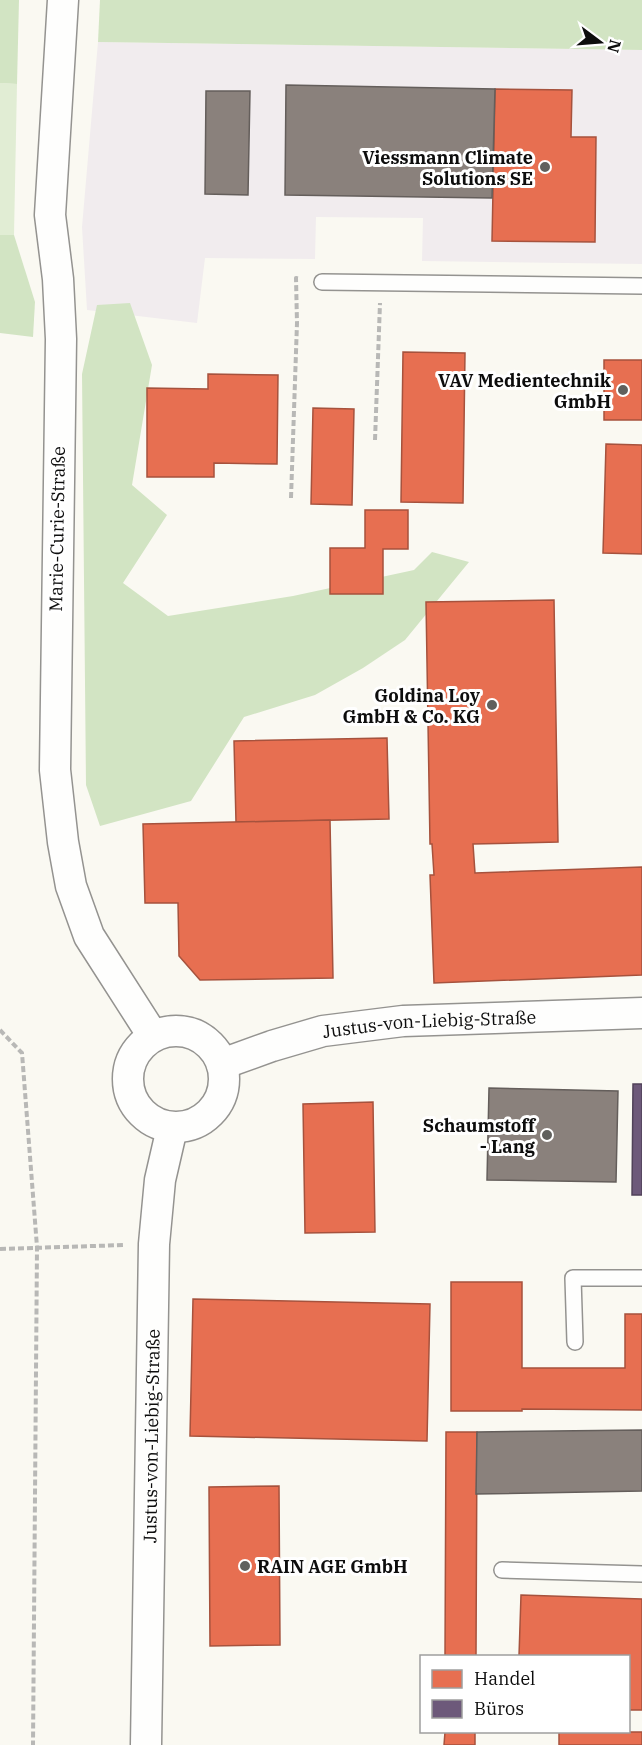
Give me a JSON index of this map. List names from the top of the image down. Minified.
{"streets":{"street":["Marie-Curie-Straße","Justus-von-Liebig-Straße"]},"crossings":[["Marie-Curie-Straße","Justus-von-Liebig-Straße"]],"places":["Viessmann Climate Solutions SE","VAV Medientechnik GmbH","Goldina Loy GmbH & Co. KG","Schaumstoff - Lang","RAIN AGE GmbH"],"legend":["Handel","Büros"],"north":"right"}
